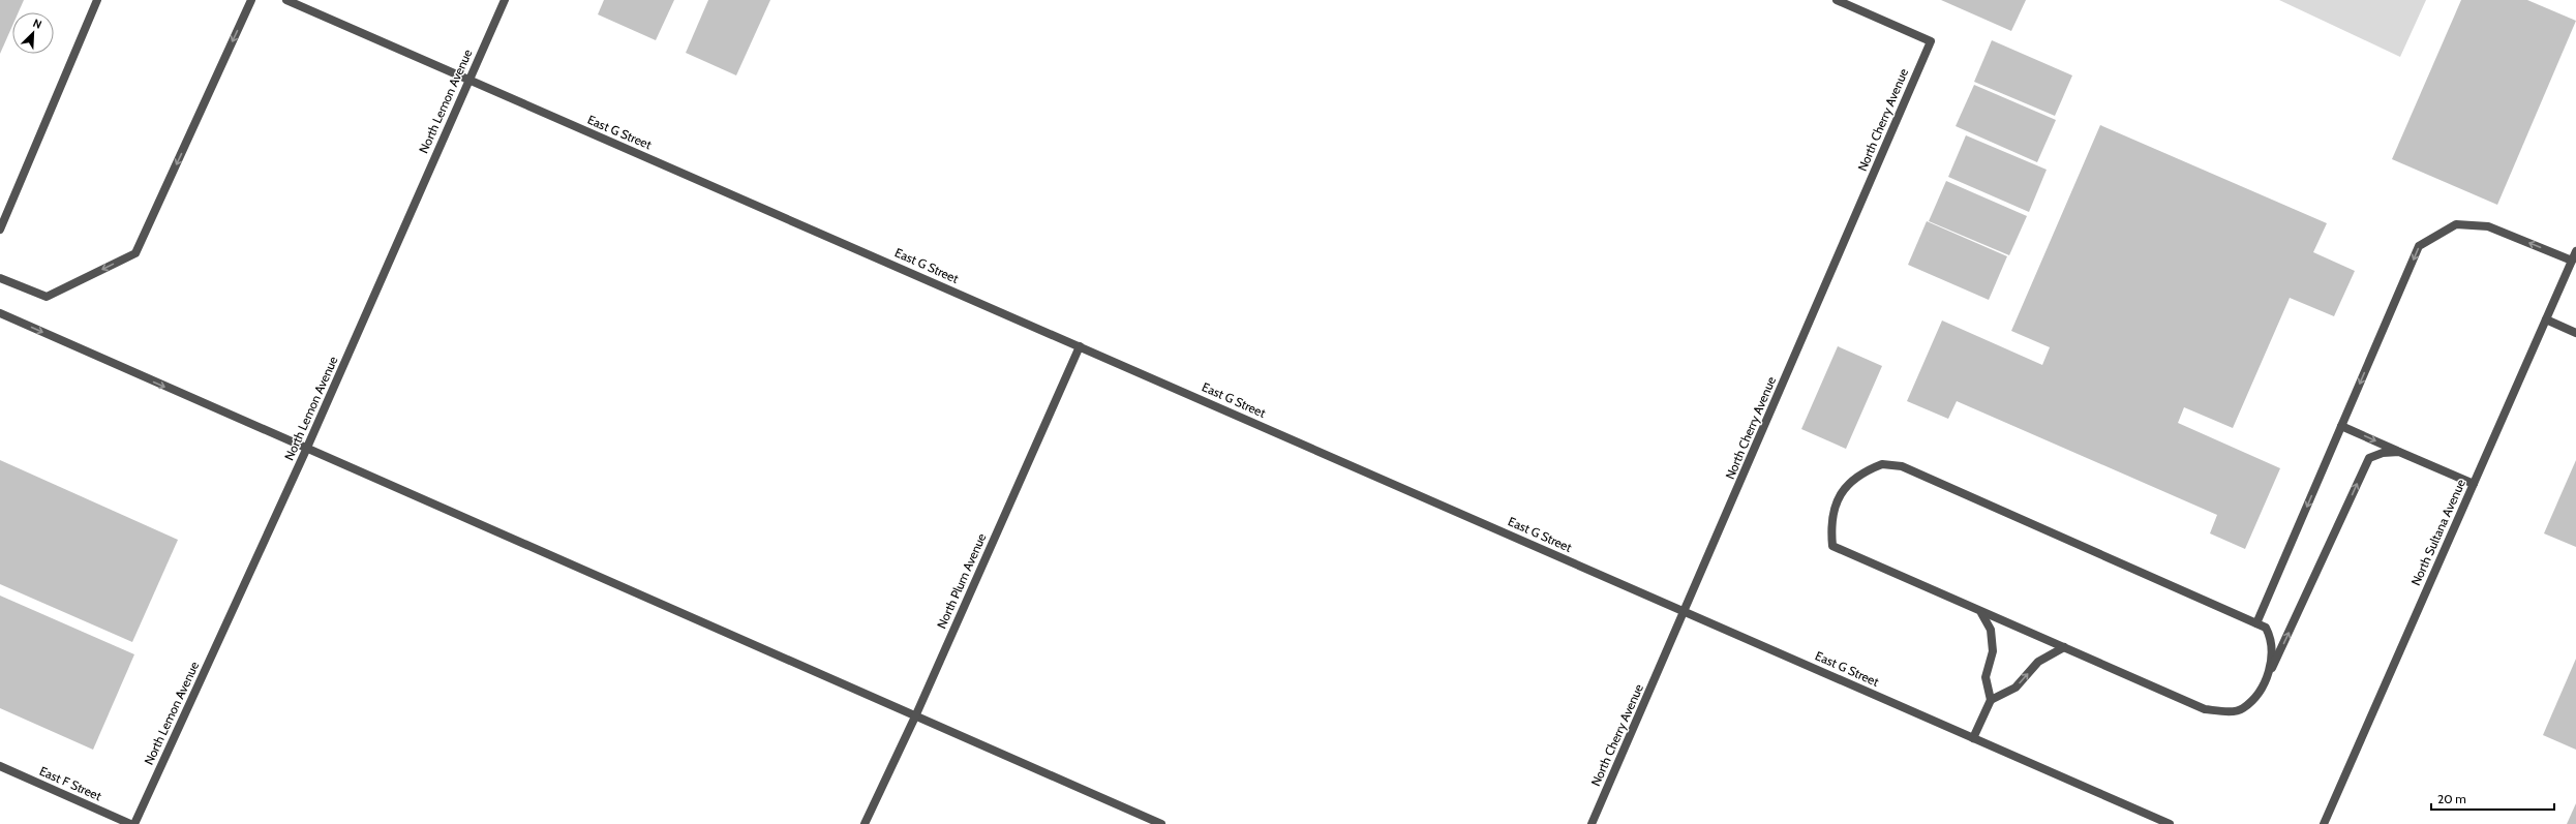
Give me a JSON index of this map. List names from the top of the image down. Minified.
{"streets":{"street":["North Lemon Avenue","North Cherry Avenue","East G Street","North Sultana Avenue","North Plum Avenue","East F Street"]},"crossings":[["North Lemon Avenue","East G Street"],["North Cherry Avenue","East G Street"],["East G Street","North Plum Avenue"]],"scale_bar":"20 m","north":"top right"}
